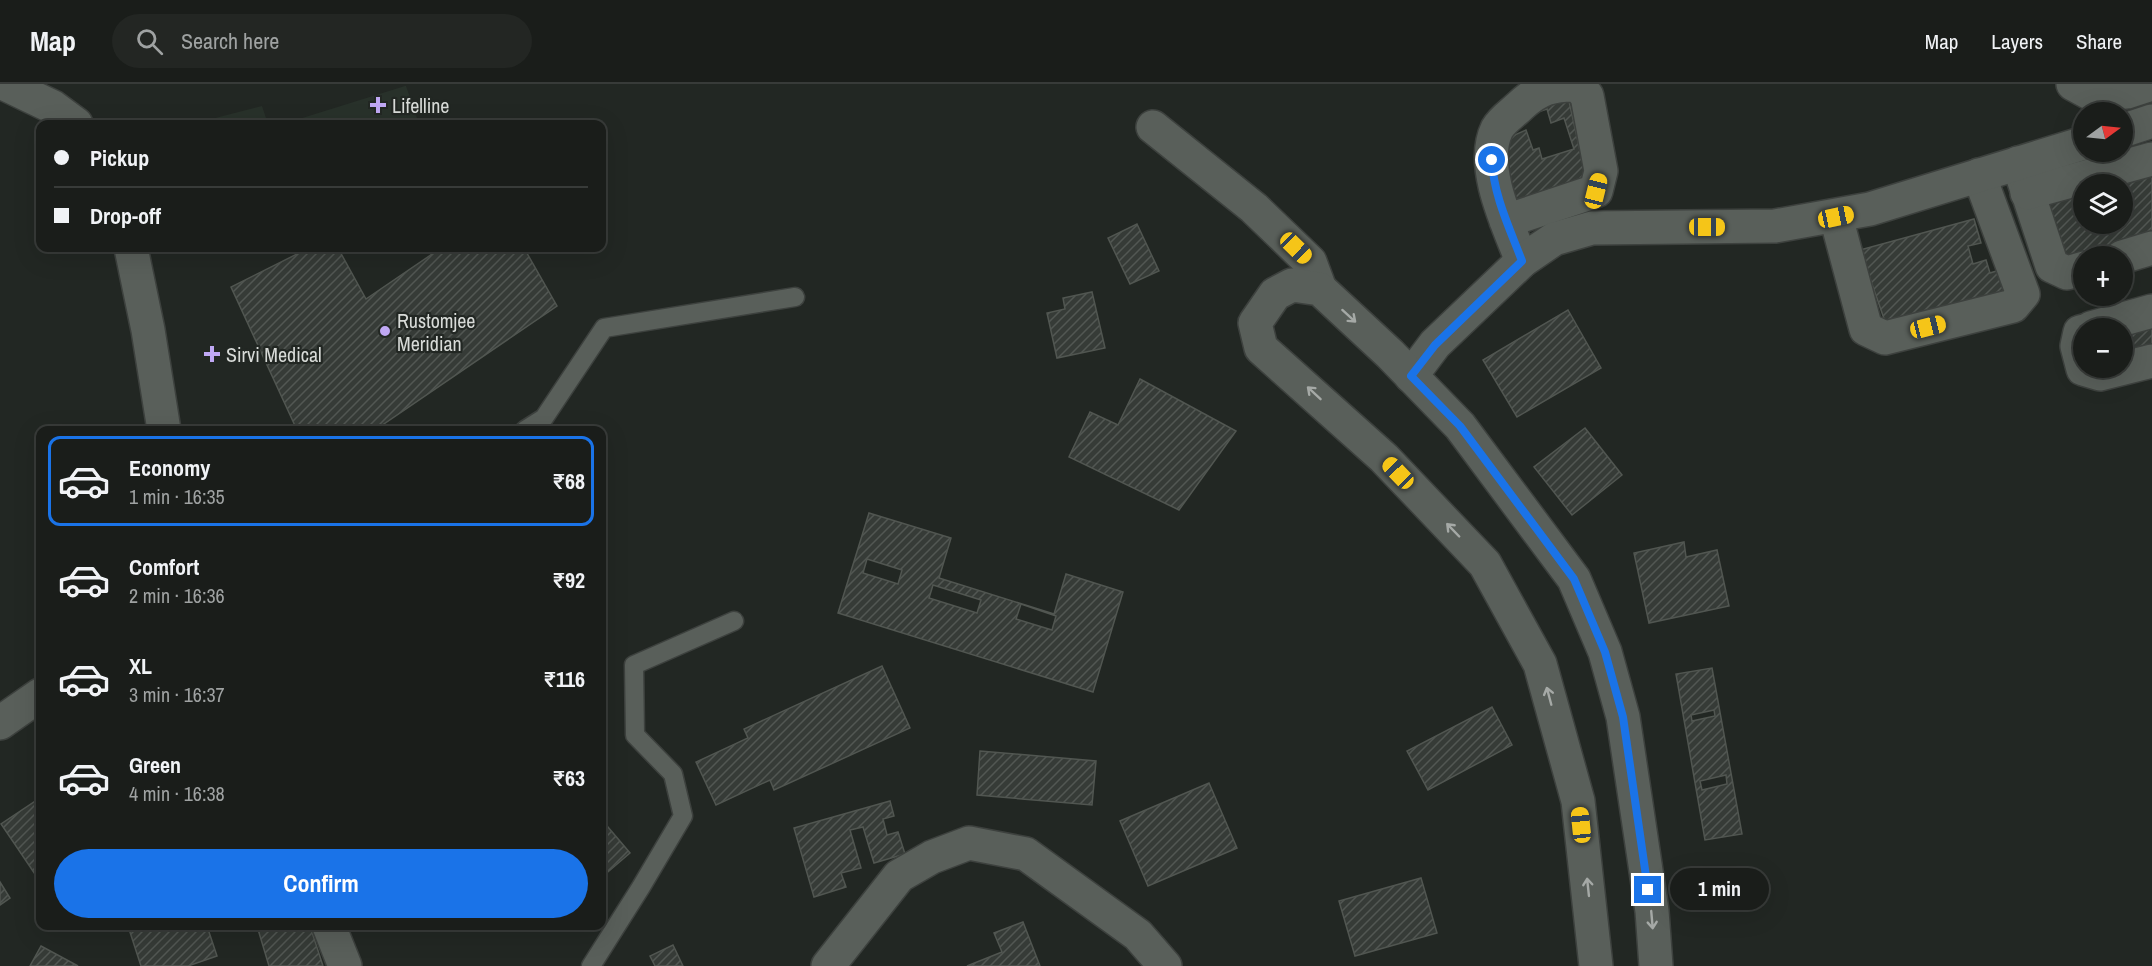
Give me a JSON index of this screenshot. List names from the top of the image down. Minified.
{"places":{"health":["Lifelline","Sirvi Medical"],"other":["Rustomjee Meridian"]},"north":"right","page":{"header":"Map","search":"Search here","nav":["Map","Layers","Share"],"map_buttons":["+","−"],"banner":["Pickup","Drop-off"],"list":[{"name":"Economy","note":"1 min · 16:35","value":"₹68"},{"name":"Comfort","note":"2 min · 16:36","value":"₹92"},{"name":"XL","note":"3 min · 16:37","value":"₹116"},{"name":"Green","note":"4 min · 16:38","value":"₹63"}],"buttons":"Confirm","bubble":"1 min"}}
